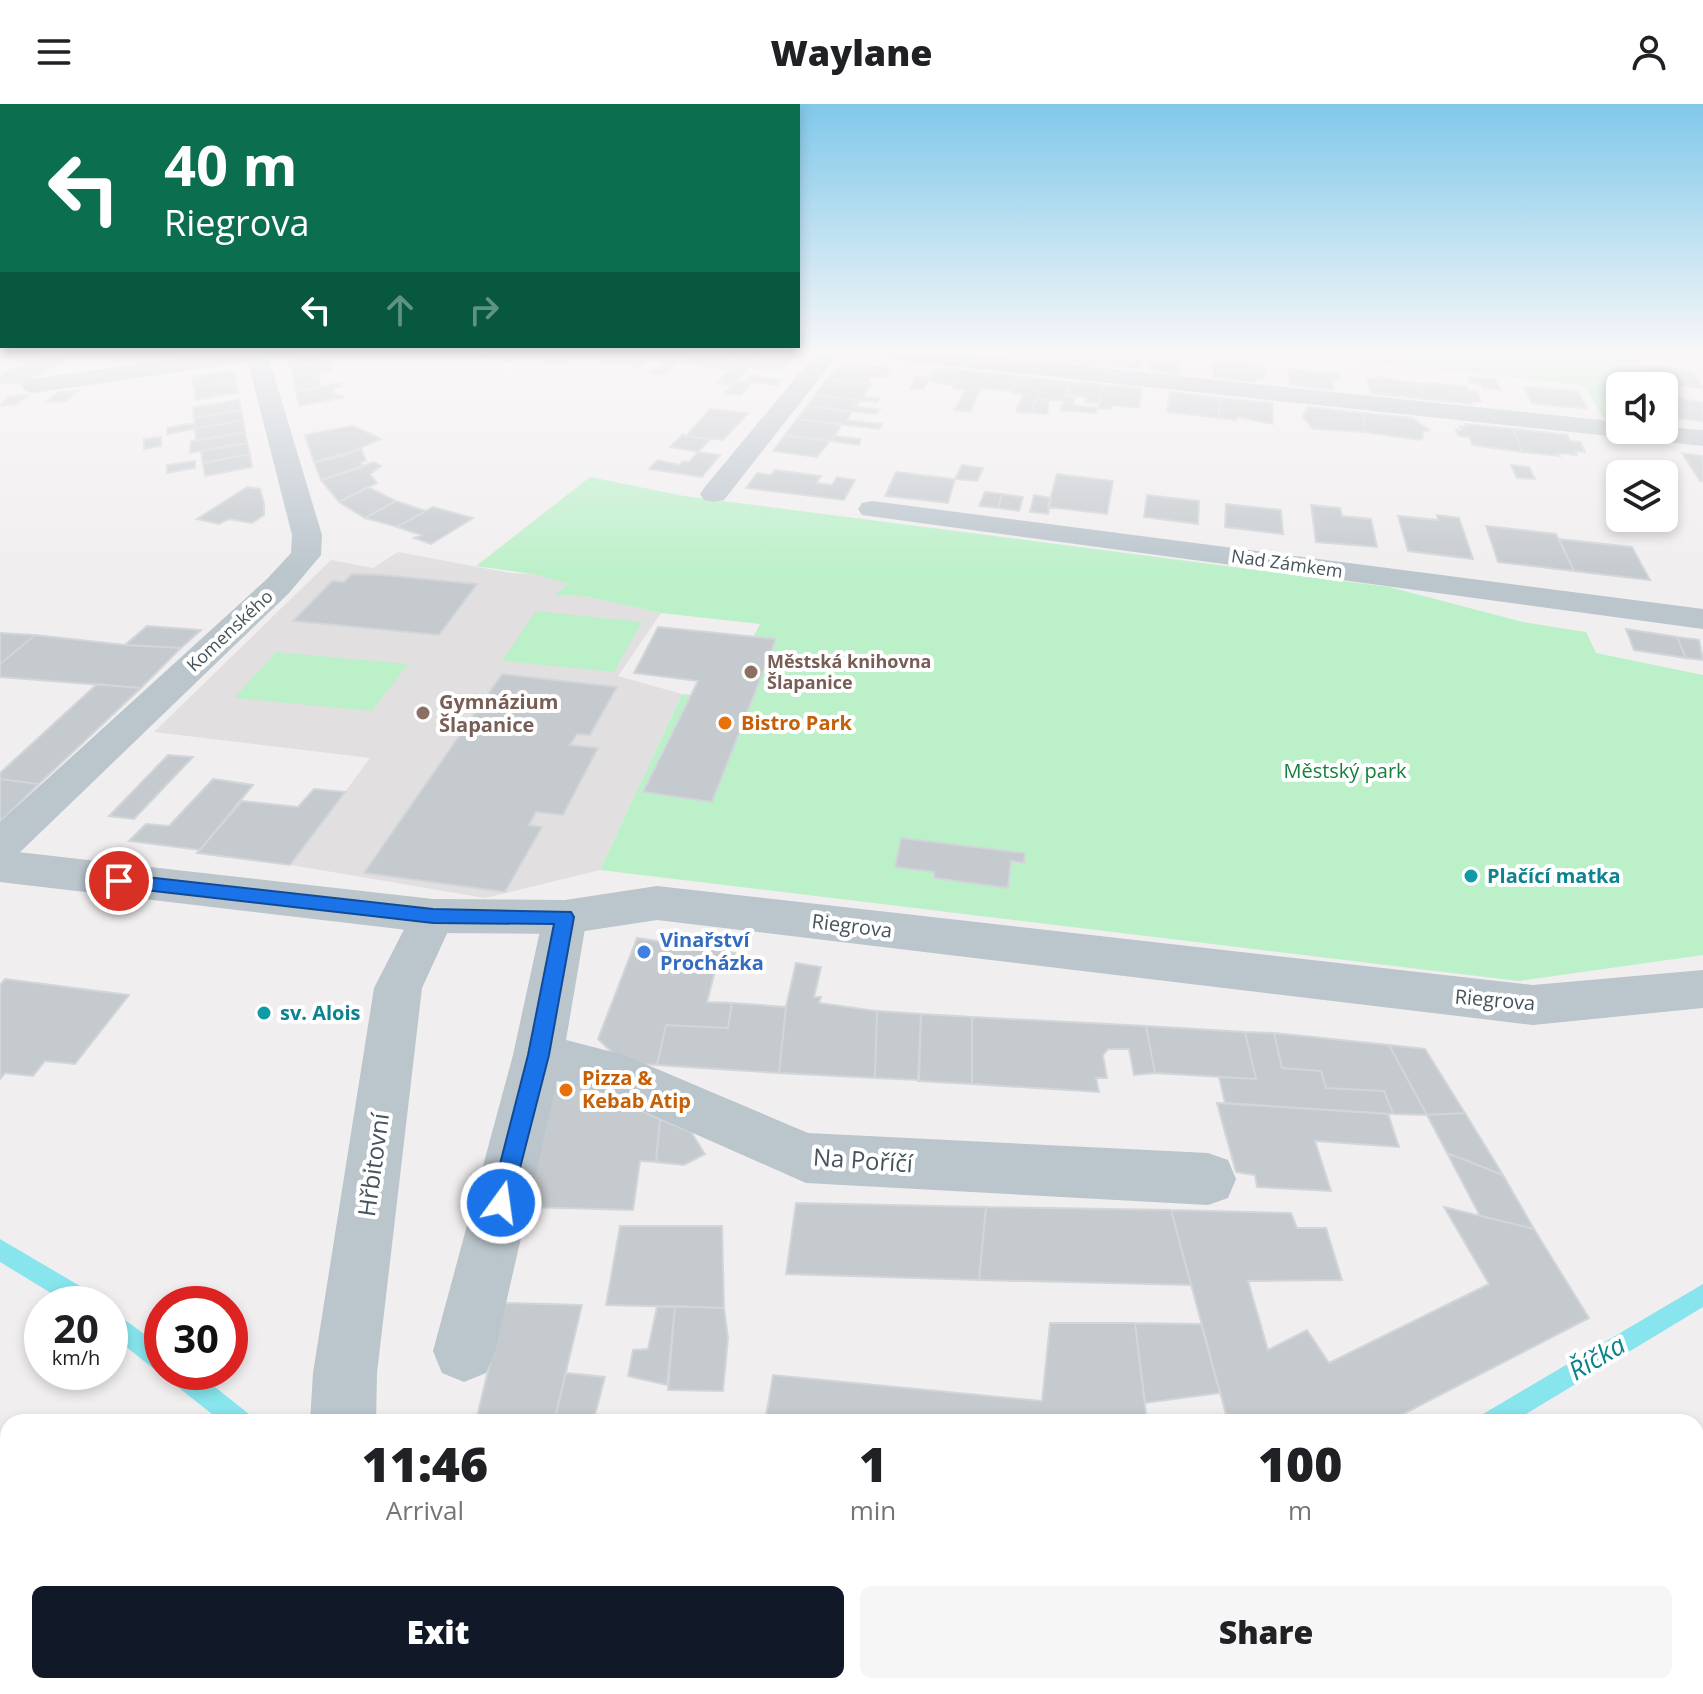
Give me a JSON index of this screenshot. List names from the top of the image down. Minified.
{"streets":{"street":["Nad Zámkem","Komenského","Riegrova","Na Poříčí","Hřbitovní"]},"crossings":[["Riegrova","Hřbitovní"]],"water":["Říčka"],"parks":["Městský park"],"places":["Městská knihovna Šlapanice","Gymnázium Šlapanice","Bistro Park","Plačící matka","Vinařství Procházka","sv. Alois","Pizza & Kebab Atip"],"page":{"header":"Waylane","turn":["40 m","Riegrova"],"speed":"20 km/h","limit":"30","eta":["11:46","Arrival","1","min","100","m"],"buttons":["Exit","Share"]}}
